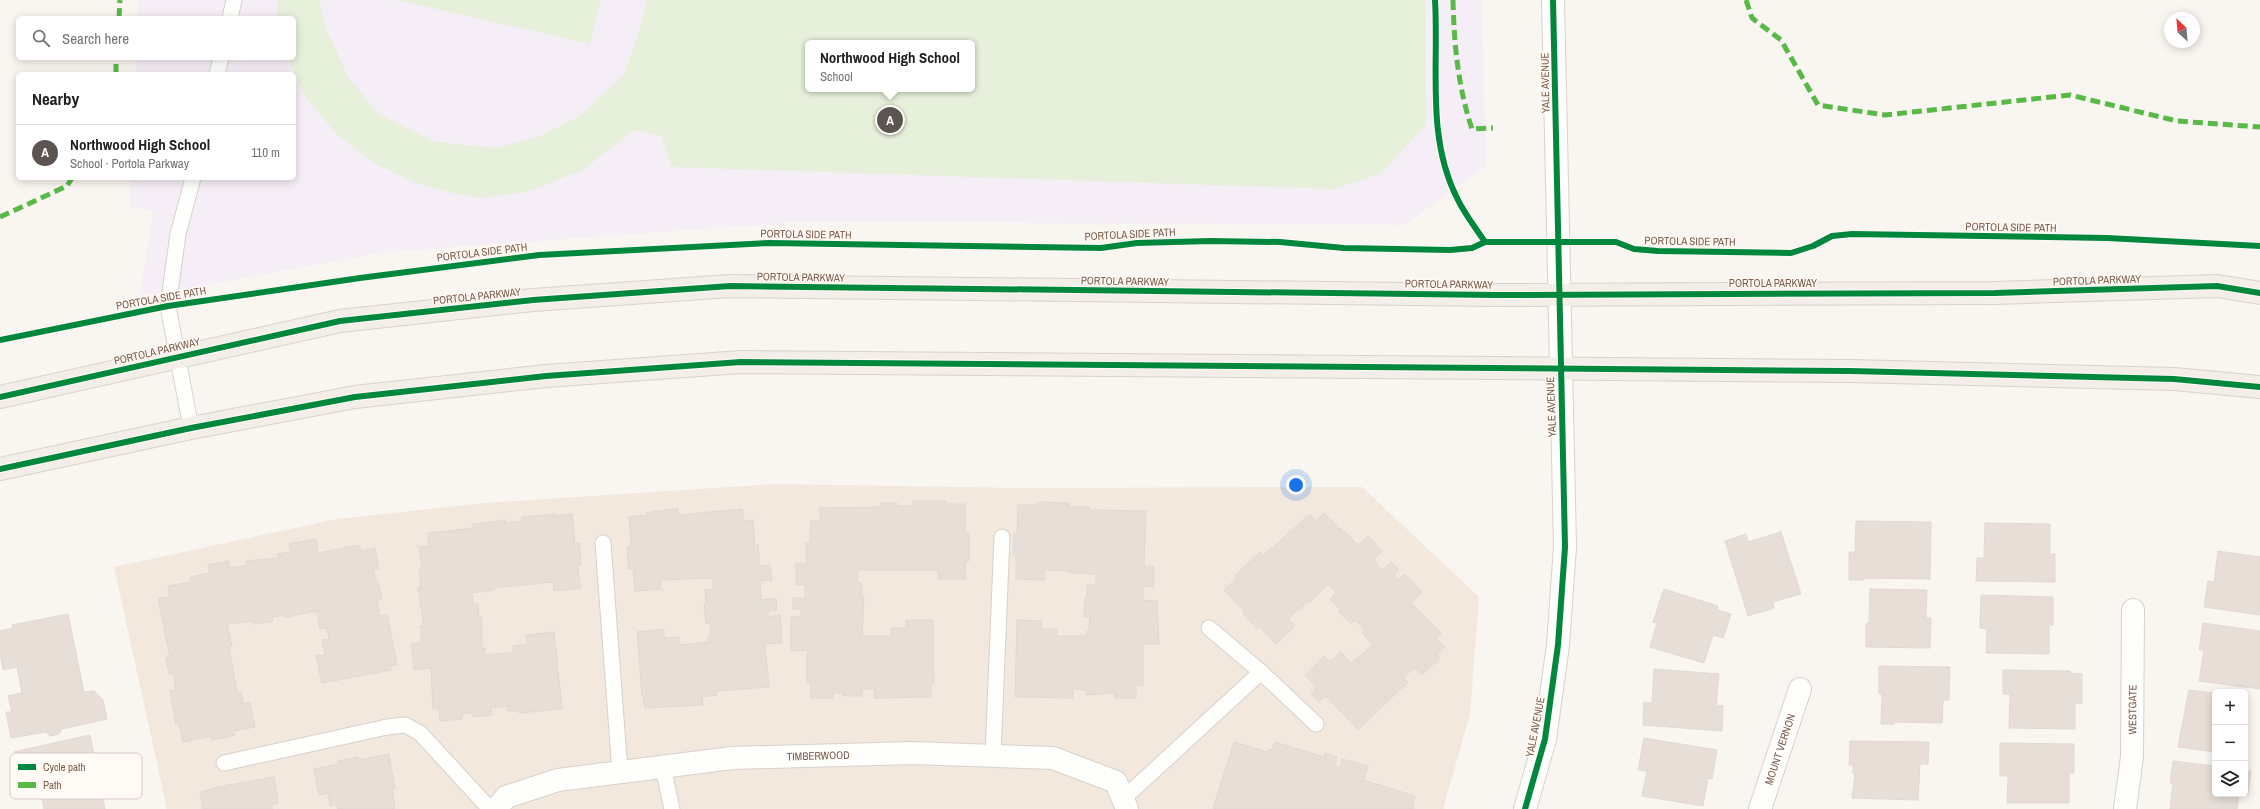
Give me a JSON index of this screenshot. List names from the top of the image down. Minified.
{"streets":{"main road":["PORTOLA PARKWAY"],"street":["YALE AVENUE","WESTGATE","MOUNT VERNON","TIMBERWOOD"],"cycle path":["PORTOLA SIDE PATH"]},"crossings":[["YALE AVENUE","PORTOLA PARKWAY"]],"legend":["Cycle path","Path"],"north":"top left","page":{"search":"Search here","popup":["Northwood High School","School"],"heading":"Nearby","pins":"A","list":[{"mark":"A","name":"Northwood High School","note":"School · Portola Parkway","value":"110 m"}],"map_buttons":["+","−"]}}
